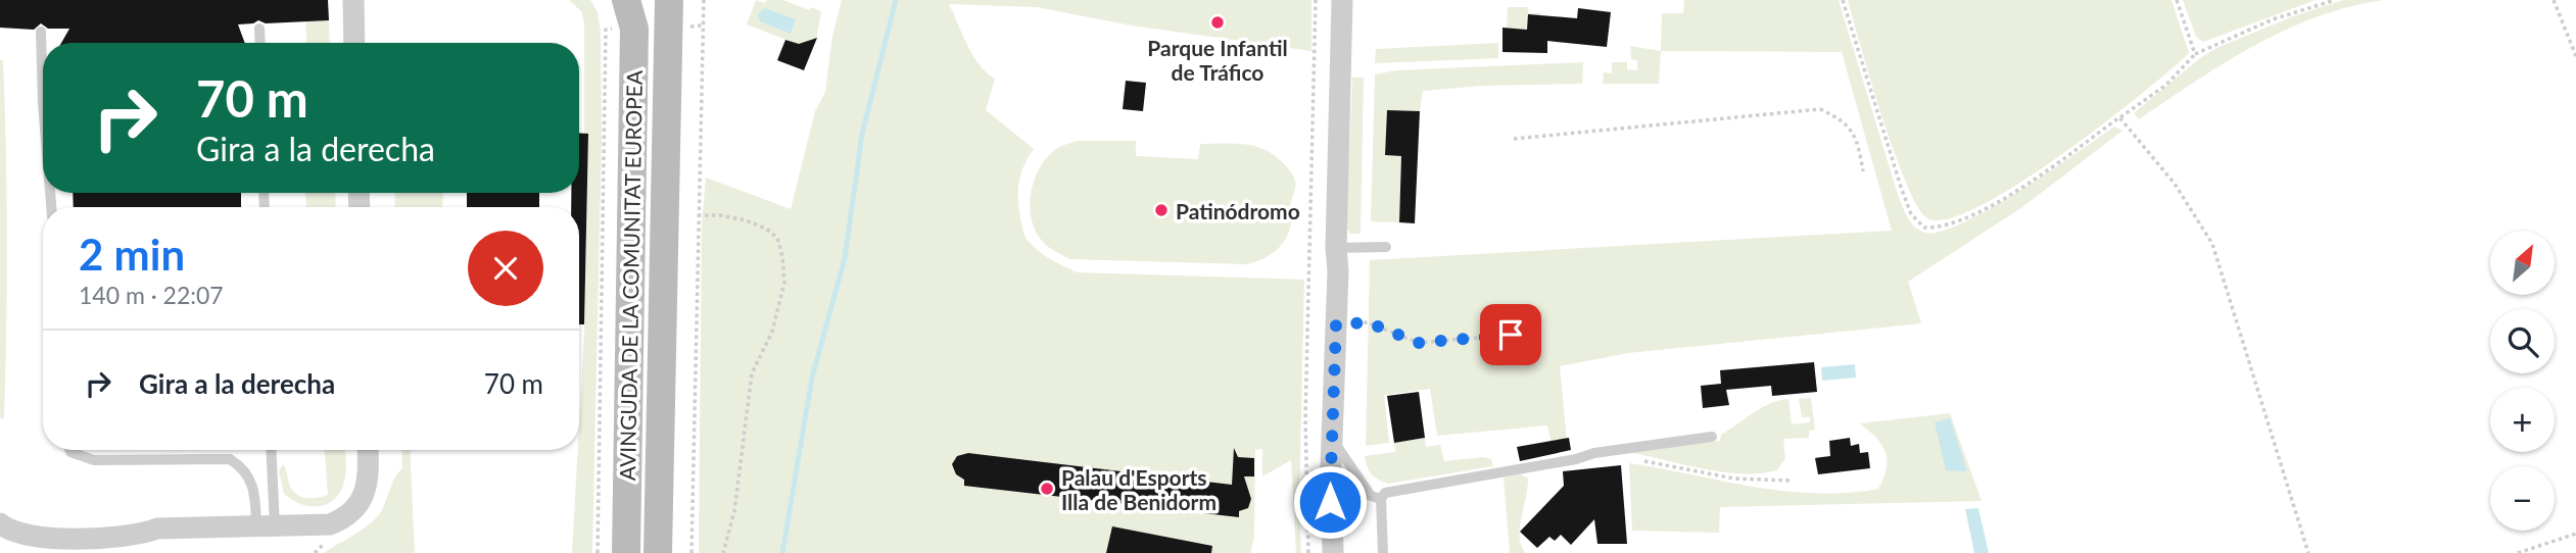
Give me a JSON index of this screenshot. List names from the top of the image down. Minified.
{"streets":{"main road":["AVINGUDA DE LA COMUNITAT EUROPEA"]},"places":["Parque Infantil de Tráfico","Patinódromo","Palau d'Esports Illa de Benidorm"],"north":"top right","page":{"turn":["70 m","Gira a la derecha"],"heading":["2 min","140 m · 22:07"],"map_buttons":["+","−"],"list":[{"name":"Gira a la derecha","value":"70 m"}]}}
